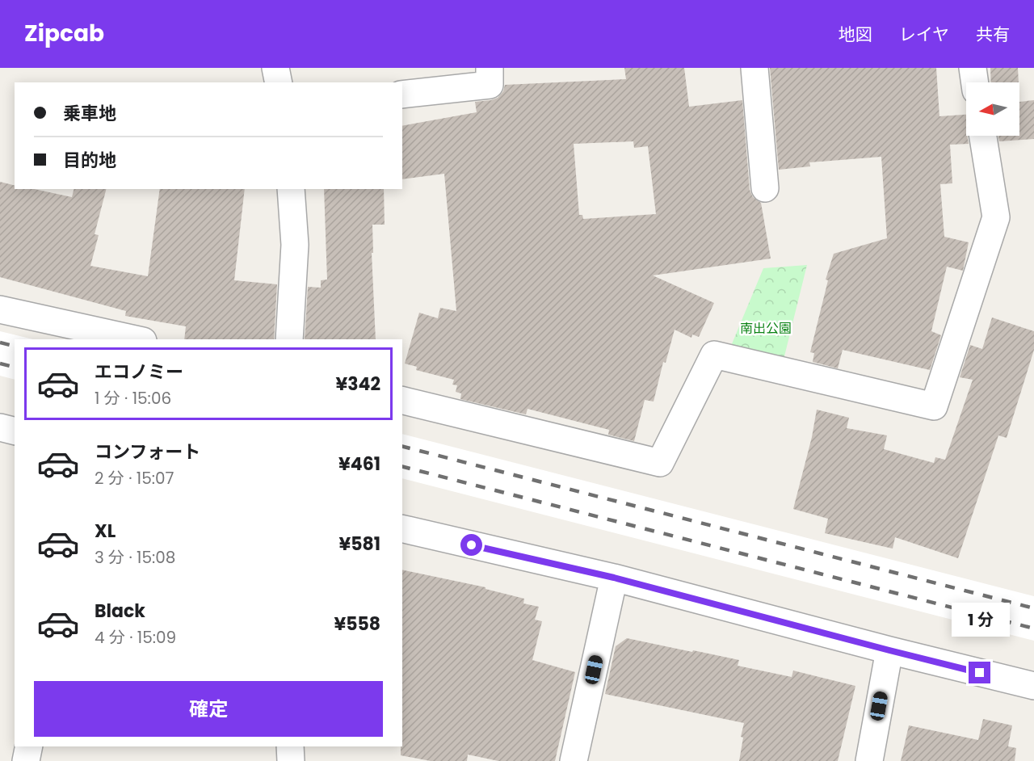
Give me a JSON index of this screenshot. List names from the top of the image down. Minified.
{"parks":["南出公園"],"north":"left","page":{"header":"Zipcab","nav":["地図","レイヤ","共有"],"banner":["乗車地","目的地"],"list":[{"name":"エコノミー","note":"1 分 · 15:06","value":"¥342"},{"name":"コンフォート","note":"2 分 · 15:07","value":"¥461"},{"name":"XL","note":"3 分 · 15:08","value":"¥581"},{"name":"Black","note":"4 分 · 15:09","value":"¥558"}],"bubble":"1 分","buttons":"確定"}}
